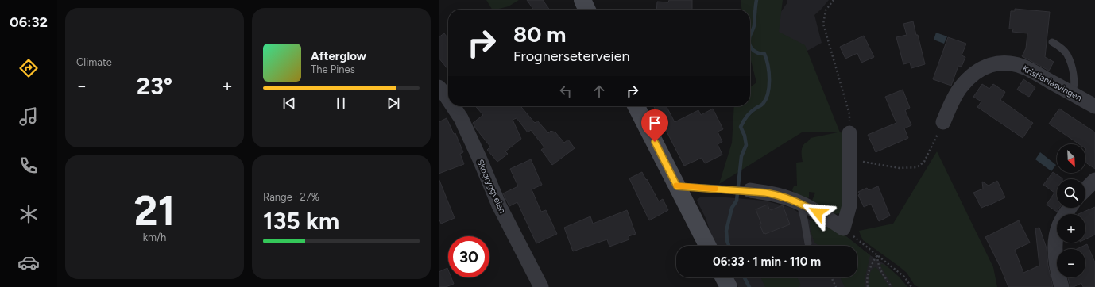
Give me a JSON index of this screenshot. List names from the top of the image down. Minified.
{"streets":{"street":["Kristianiasvingen","Skogryggveien"]},"north":"bottom right","page":{"tabs":"06:32","tile":["Climate",["21","km/h"],["Range · 27%","135 km"]],"turn":["80 m","Frognerseterveien"],"song":["Afterglow","The Pines"],"heat":["−","23°","+"],"map_buttons":["+","−"],"limit":"30","trip":"06:33 · 1 min · 110 m"}}
